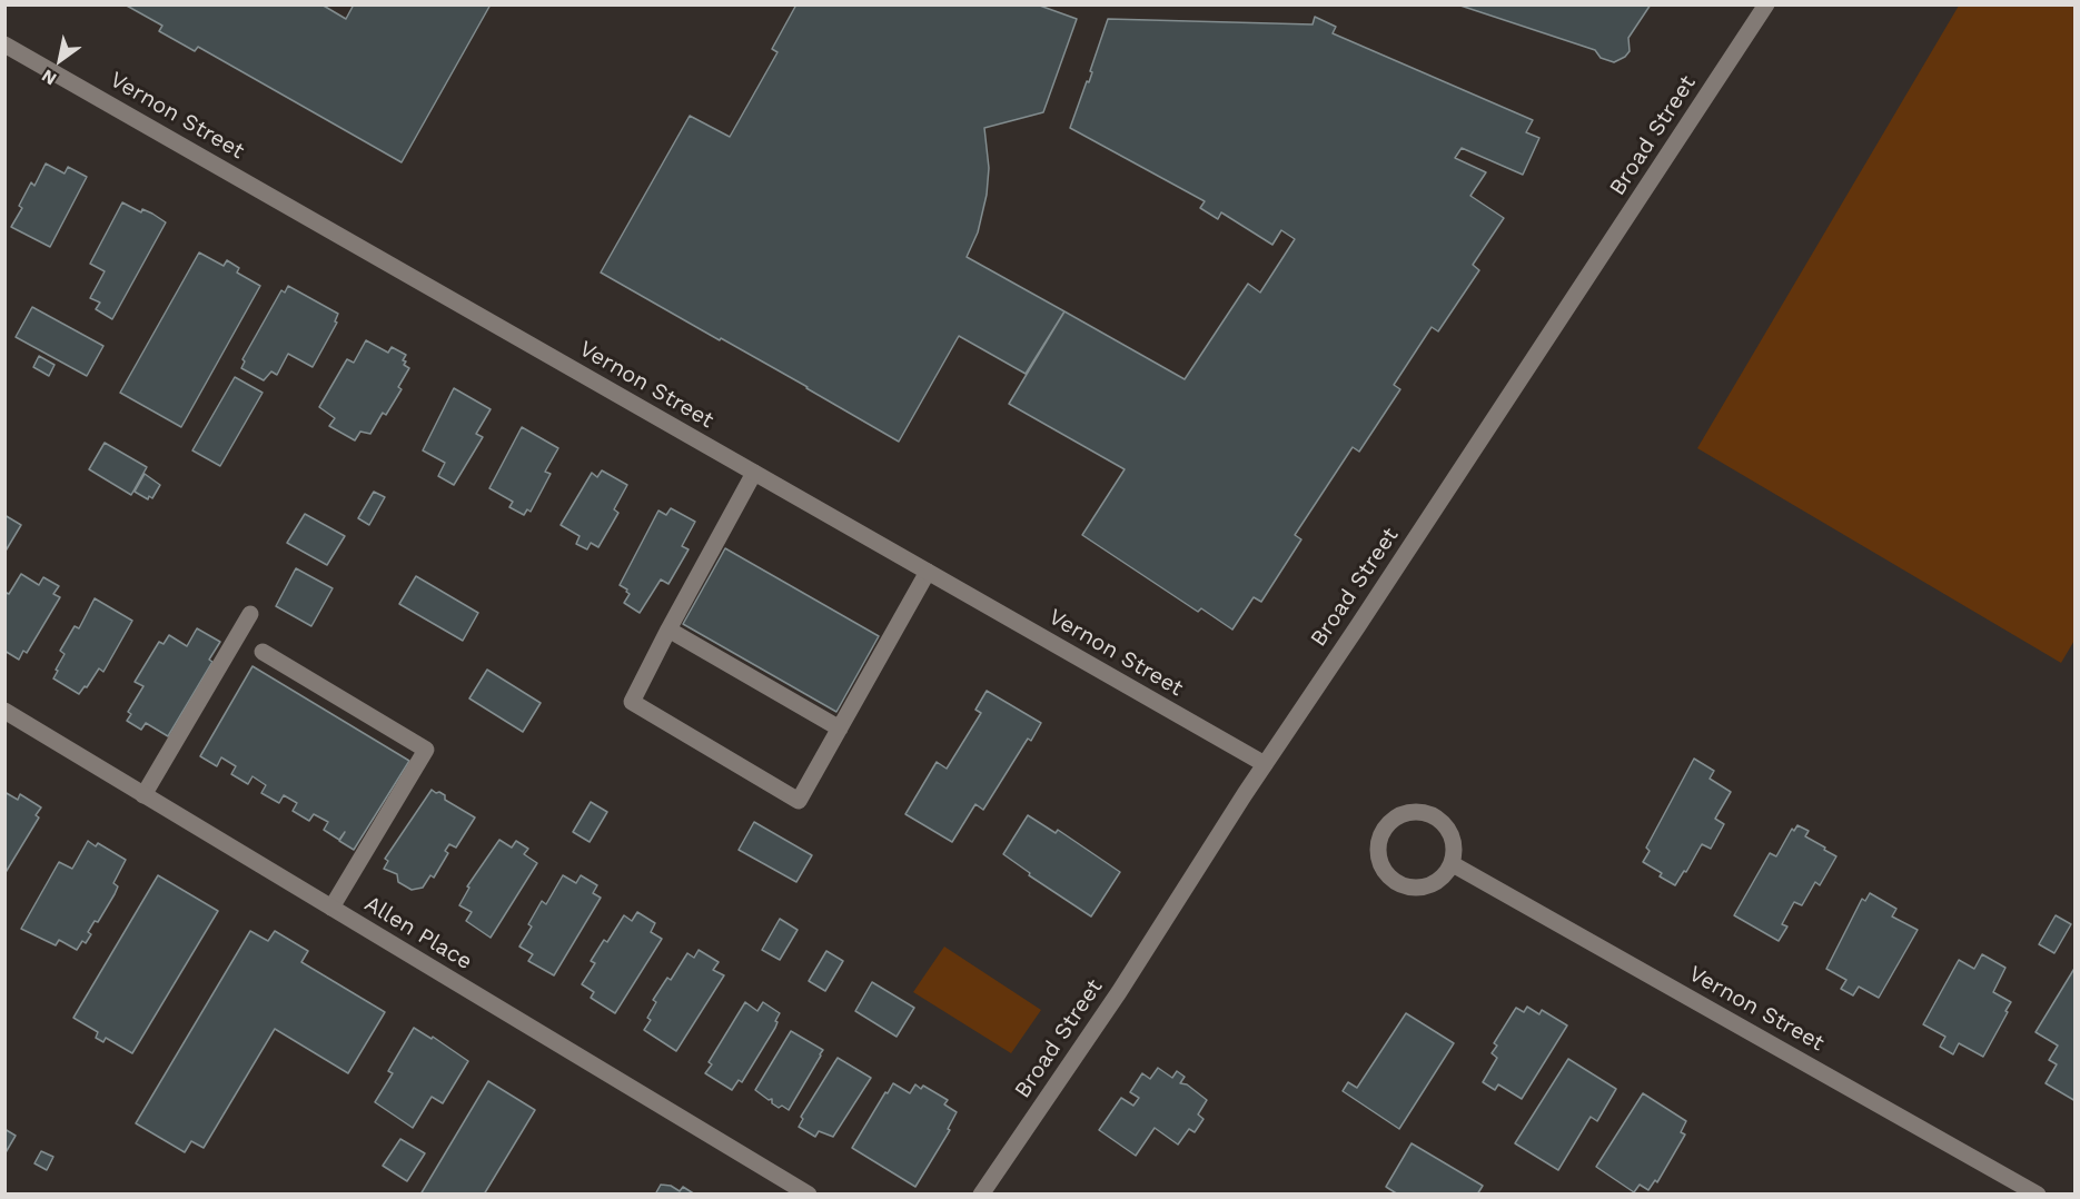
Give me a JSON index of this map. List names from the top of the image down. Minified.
{"streets":{"street":["Vernon Street","Broad Street","Allen Place"]},"crossings":[["Vernon Street","Broad Street"]],"north":"bottom left"}
